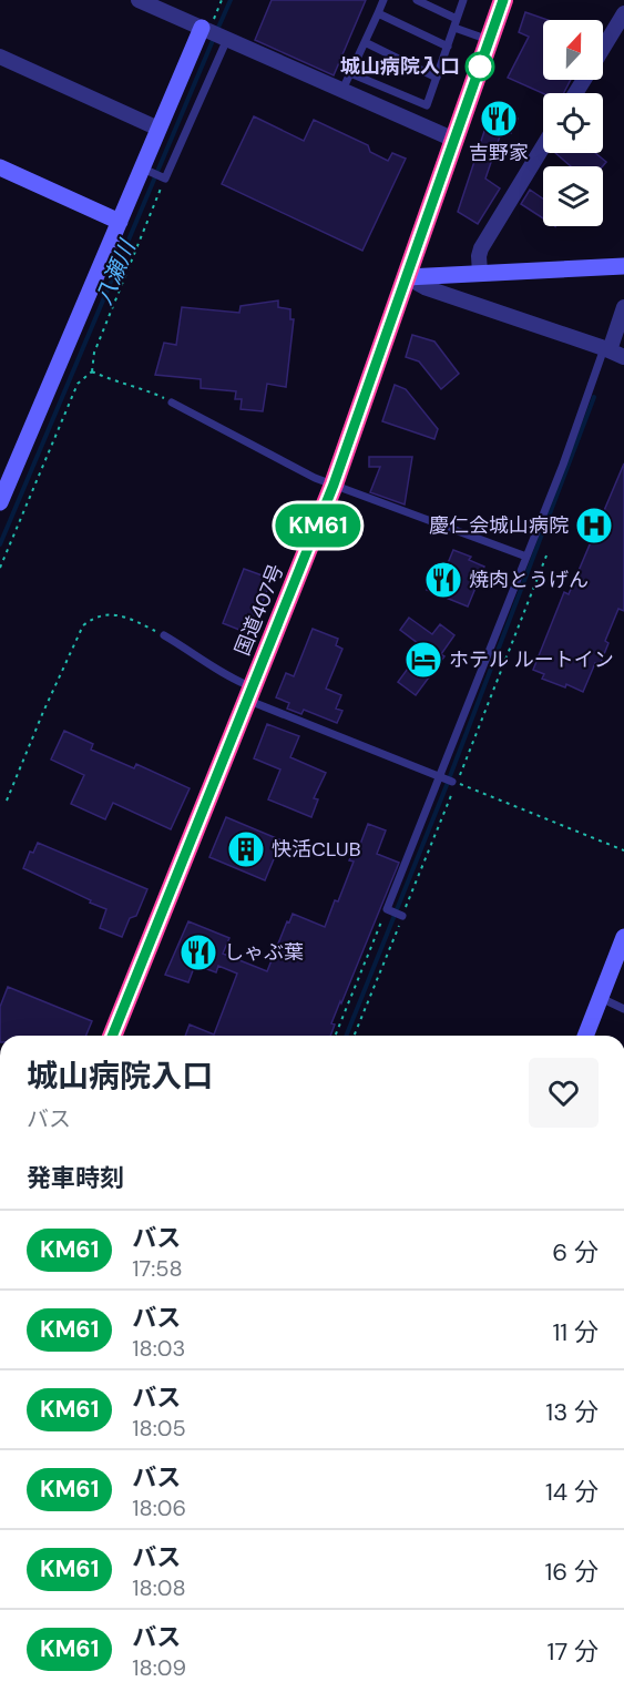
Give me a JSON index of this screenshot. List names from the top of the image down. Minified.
{"streets":{"highway":["国道407号"]},"water":["八瀬川"],"places":{"other":["城山病院入口"],"restaurant":["吉野家","焼肉とうげん","しゃぶ葉"],"hospital":["慶仁会城山病院"],"hotel":["ホテル ルートイン"],"building":["快活CLUB"]},"lines":["bus line KM61"],"north":"top","page":{"on_map":"KM61","heading":[["城山病院入口","バス"],"発車時刻"],"list":[{"mark":"KM61","name":"バス","note":"17:58","value":"6 分"},{"mark":"KM61","name":"バス","note":"18:03","value":"11 分"},{"mark":"KM61","name":"バス","note":"18:05","value":"13 分"},{"mark":"KM61","name":"バス","note":"18:06","value":"14 分"},{"mark":"KM61","name":"バス","note":"18:08","value":"16 分"},{"mark":"KM61","name":"バス","note":"18:09","value":"17 分"}]}}
